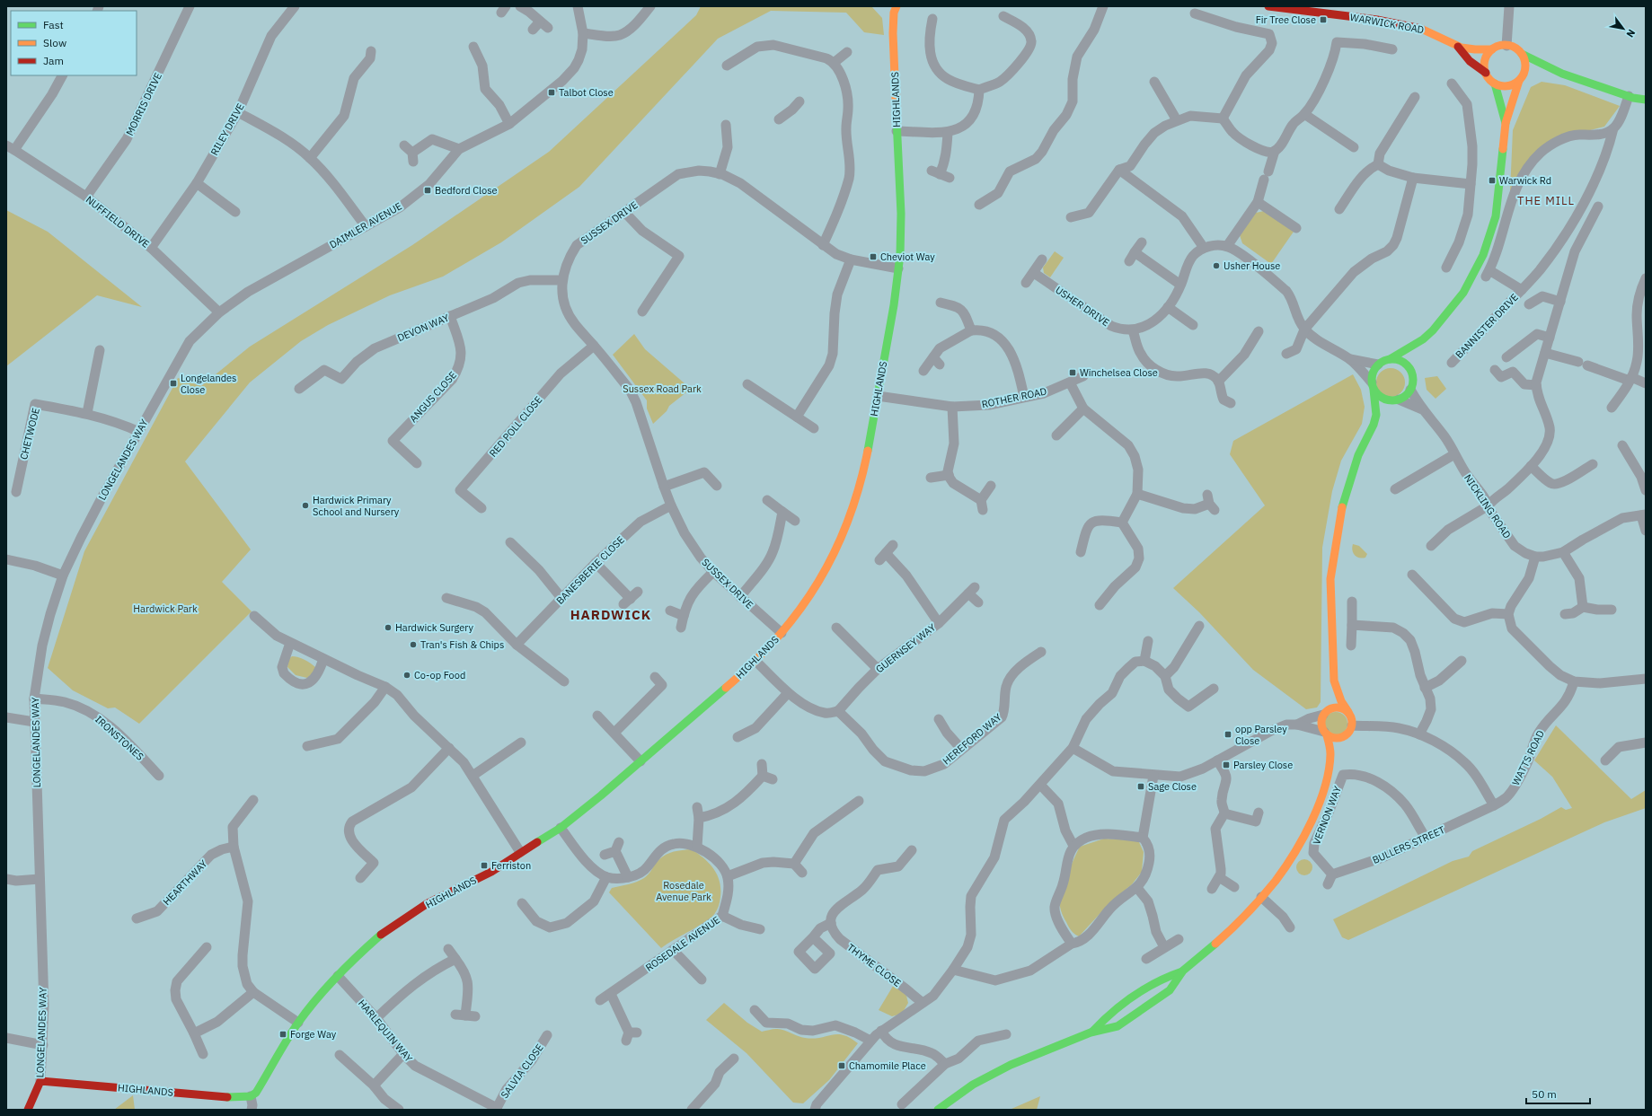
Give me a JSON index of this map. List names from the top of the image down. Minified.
{"streets":{"street":["WARWICK ROAD","HIGHLANDS","MORRIS DRIVE","RILEY DRIVE","NUFFIELD DRIVE","SUSSEX DRIVE","DAIMLER AVENUE","USHER DRIVE","BANNISTER DRIVE","DEVON WAY","ANGUS CLOSE","ROTHER ROAD","RED POLL CLOSE","CHETWODE","LONGELANDES WAY","NICKLING ROAD","BANESBERIE CLOSE","GUERNSEY WAY","IRONSTONES","HEREFORD WAY","WATTS ROAD","VERNON WAY","BULLERS STREET","HEARTHWAY","ROSEDALE AVENUE","THYME CLOSE","HARLEQUIN WAY","SALVIA CLOSE"]},"crossings":[["HIGHLANDS","SUSSEX DRIVE"],["HIGHLANDS","ROTHER ROAD"],["HIGHLANDS","LONGELANDES WAY"],["HIGHLANDS","HARLEQUIN WAY"],["MORRIS DRIVE","NUFFIELD DRIVE"],["RILEY DRIVE","NUFFIELD DRIVE"],["NUFFIELD DRIVE","DAIMLER AVENUE"],["NUFFIELD DRIVE","LONGELANDES WAY"],["SUSSEX DRIVE","DEVON WAY"],["SUSSEX DRIVE","RED POLL CLOSE"],["SUSSEX DRIVE","BANESBERIE CLOSE"],["DAIMLER AVENUE","LONGELANDES WAY"],["DEVON WAY","ANGUS CLOSE"],["CHETWODE","LONGELANDES WAY"],["LONGELANDES WAY","IRONSTONES"],["GUERNSEY WAY","HEREFORD WAY"],["WATTS ROAD","BULLERS STREET"],["VERNON WAY","BULLERS STREET"],["HARLEQUIN WAY","SALVIA CLOSE"]],"districts":["THE MILL","HARDWICK"],"parks":["Sussex Road Park","Hardwick Park","Rosedale Avenue Park"],"places":{"transit":["Fir Tree Close","Talbot Close","Warwick Rd","Bedford Close","Cheviot Way","Winchelsea Close","Longelandes Close","opp Parsley Close","Parsley Close","Sage Close","Ferriston","Forge Way","Chamomile Place"],"other":["Usher House","Hardwick Primary School and Nursery","Hardwick Surgery","Tran's Fish & Chips","Co-op Food"]},"legend":["Fast","Slow","Jam"],"scale_bar":"50 m","north":"bottom right"}
